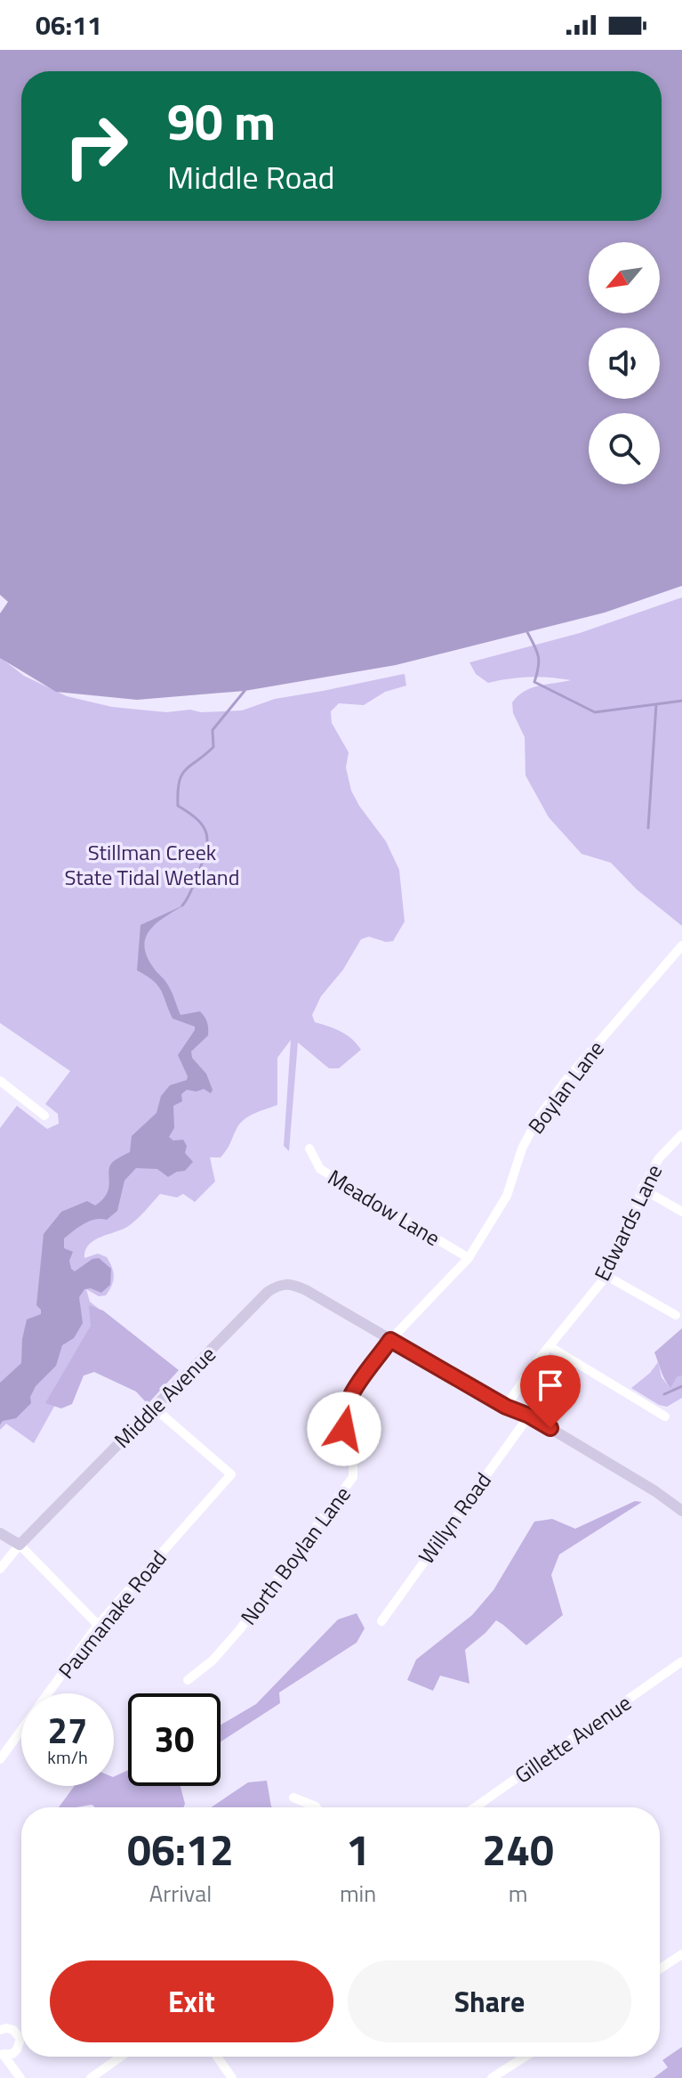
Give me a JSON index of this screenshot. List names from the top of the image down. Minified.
{"streets":{"main road":["Middle Avenue"],"street":["Boylan Lane","Meadow Lane","Edwards Lane","Willyn Road","North Boylan Lane","Paumanake Road","Gillette Avenue"]},"crossings":[["Boylan Lane","Meadow Lane"],["Boylan Lane","Middle Avenue"],["Boylan Lane","North Boylan Lane"],["Edwards Lane","Middle Avenue"],["Middle Avenue","Willyn Road"],["Middle Avenue","North Boylan Lane"],["Middle Avenue","Paumanake Road"]],"parks":["Stillman Creek State Tidal Wetland"],"north":"bottom left","page":{"status":"06:11","turn":["90 m","Middle Road"],"speed":"27 km/h","limit":"30","eta":["06:12","Arrival","1","min","240","m"],"buttons":["Exit","Share"]}}
